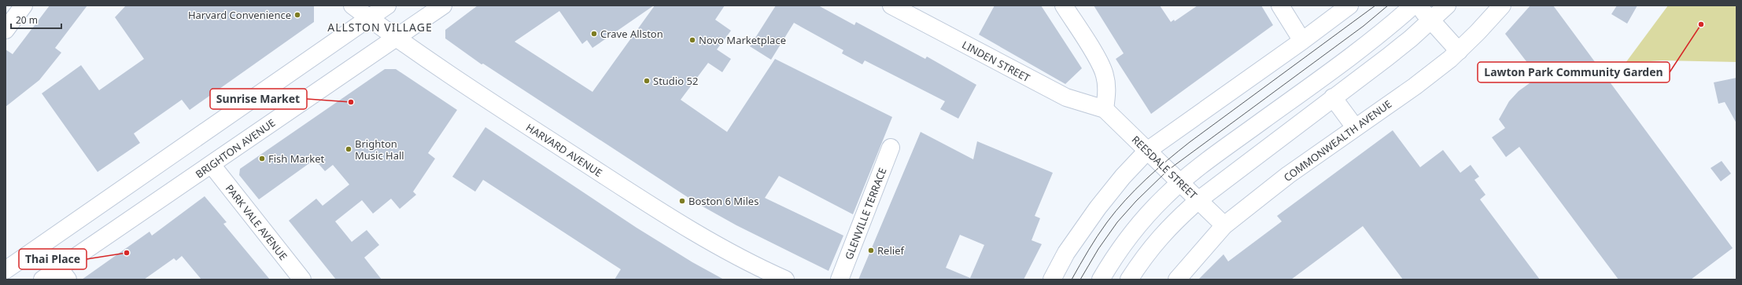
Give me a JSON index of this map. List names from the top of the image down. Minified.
{"streets":{"main road":["LINDEN STREET","COMMONWEALTH AVENUE","BRIGHTON AVENUE","HARVARD AVENUE","REESDALE STREET","GLENVILLE TERRACE","PARK VALE AVENUE"]},"crossings":[["LINDEN STREET","REESDALE STREET"],["COMMONWEALTH AVENUE","REESDALE STREET"],["BRIGHTON AVENUE","HARVARD AVENUE"],["BRIGHTON AVENUE","PARK VALE AVENUE"]],"districts":["ALLSTON VILLAGE"],"places":["Harvard Convenience","Lawton Park Community Garden","Crave Allston","Novo Marketplace","Studio 52","Sunrise Market","Brighton Music Hall","Fish Market","Boston 6 Miles","Relief","Thai Place"],"scale_bar":"20 m"}
